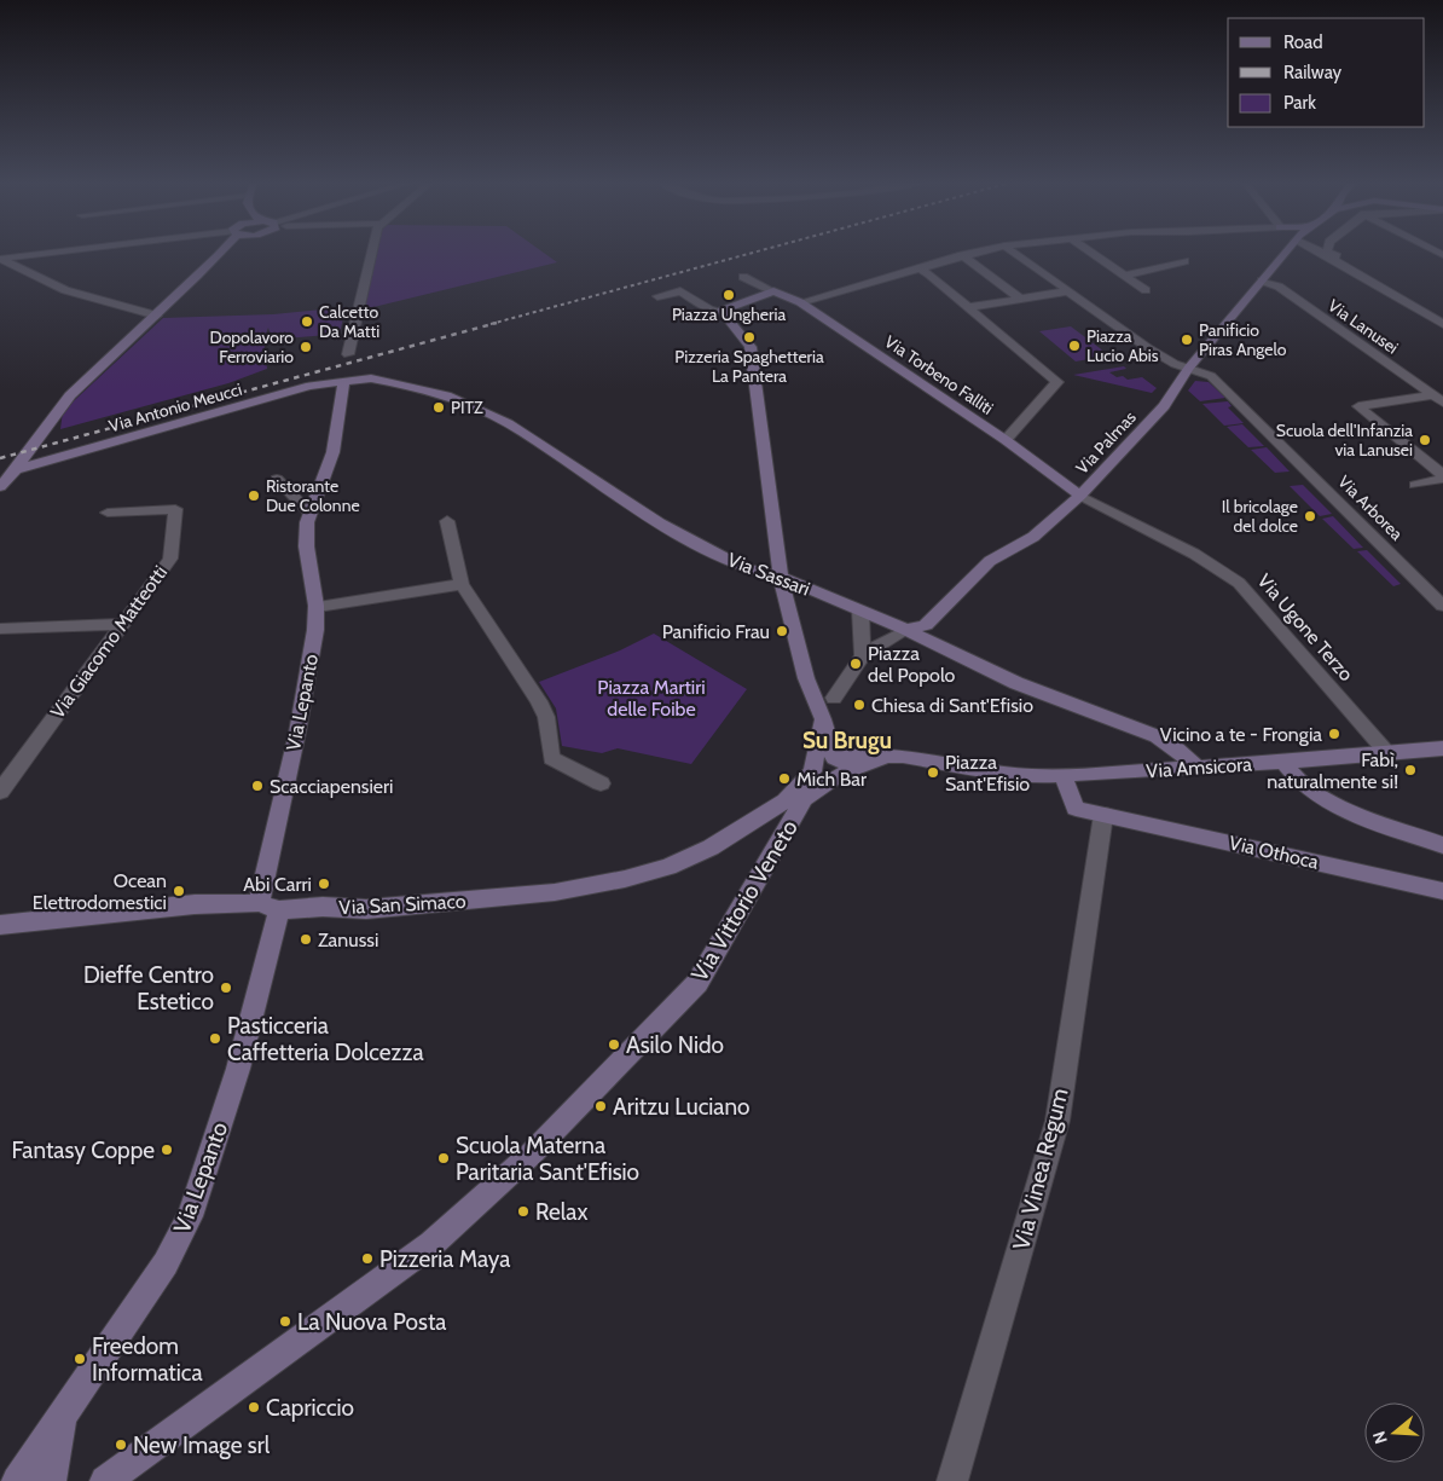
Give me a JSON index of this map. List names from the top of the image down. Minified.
{"streets":{"street":["Via Lanusei","Via Torbeno Falliti","Via Antonio Meucci","Via Palmas","Via Arborea","Via Sassari","Via Ugone Terzo","Via Giacomo Matteotti","Via Lepanto","Via Amsicora","Via Othoca","Via Vittorio Veneto","Via San Simaco","Via Vinea Regum"]},"crossings":[["Via Lanusei","Via Palmas"],["Via Torbeno Falliti","Via Palmas"],["Via Torbeno Falliti","Via Ugone Terzo"],["Via Antonio Meucci","Via Sassari"],["Via Antonio Meucci","Via Lepanto"],["Via Palmas","Via Arborea"],["Via Palmas","Via Sassari"],["Via Palmas","Via Ugone Terzo"],["Via Sassari","Via Lepanto"],["Via Sassari","Via Amsicora"],["Via Ugone Terzo","Via Amsicora"],["Via Lepanto","Via San Simaco"],["Via Othoca","Via Vinea Regum"],["Via Vittorio Veneto","Via San Simaco"]],"districts":["Su Brugu"],"parks":["Piazza Martiri delle Foibe"],"places":["Piazza Ungheria","Calcetto Da Matti","Pizzeria Spaghetteria La Pantera","Panificio Piras Angelo","Piazza Lucio Abis","Dopolavoro Ferroviario","PITZ","Scuola dell'Infanzia via Lanusei","Ristorante Due Colonne","Il bricolage del dolce","Panificio Frau","Piazza del Popolo","Chiesa di Sant'Efisio","Vicino a te - Frongia","Fabì, naturalmente si!","Piazza Sant'Efisio","Mich Bar","Scacciapensieri","Abi Carri","Ocean Elettrodomestici","Zanussi","Dieffe Centro Estetico","Pasticceria Caffetteria Dolcezza","Asilo Nido","Aritzu Luciano","Fantasy Coppe","Scuola Materna Paritaria Sant'Efisio","Relax","Pizzeria Maya","La Nuova Posta","Freedom Informatica","Capriccio","New Image srl"],"legend":["Road","Railway","Park"],"north":"left"}
